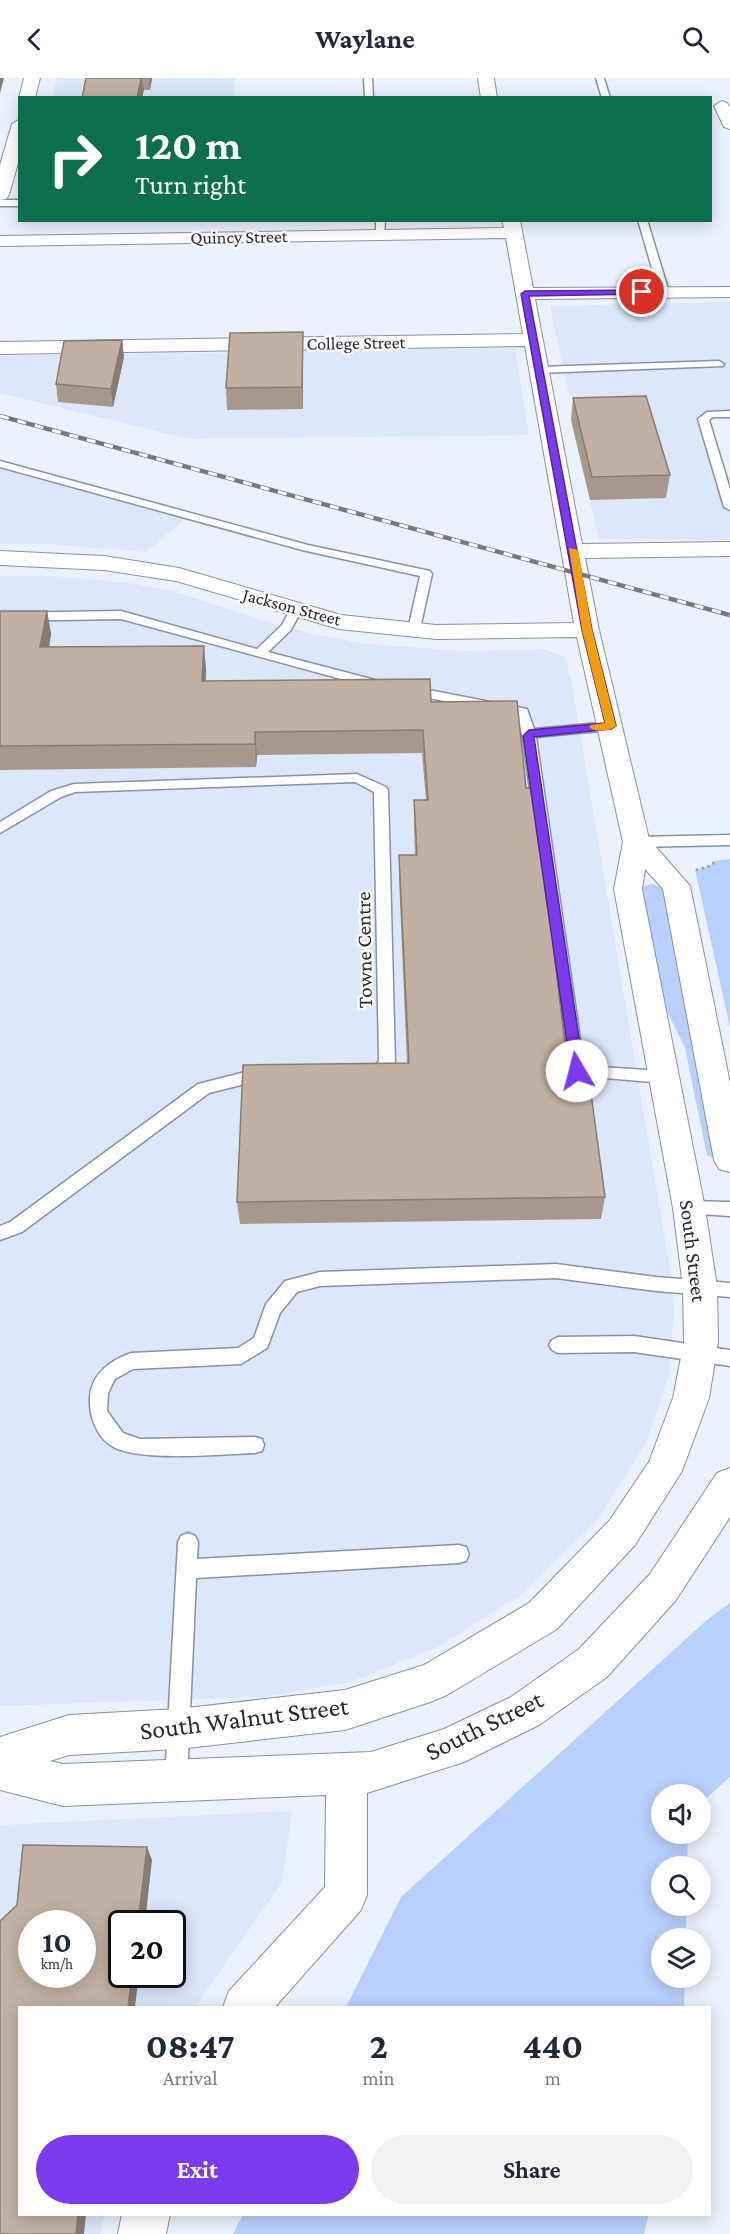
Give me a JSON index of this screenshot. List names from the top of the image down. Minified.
{"streets":{"street":["Quincy Street","College Street","Jackson Street","South Street","South Walnut Street"],"lane":["Towne Centre"]},"crossings":[["Quincy Street","South Street"],["College Street","South Street"],["Jackson Street","South Street"],["South Street","South Walnut Street"]],"page":{"header":"Waylane","turn":["120 m","Turn right"],"speed":"10 km/h","limit":"20","eta":["08:47","Arrival","2","min","440","m"],"buttons":["Exit","Share"]}}
